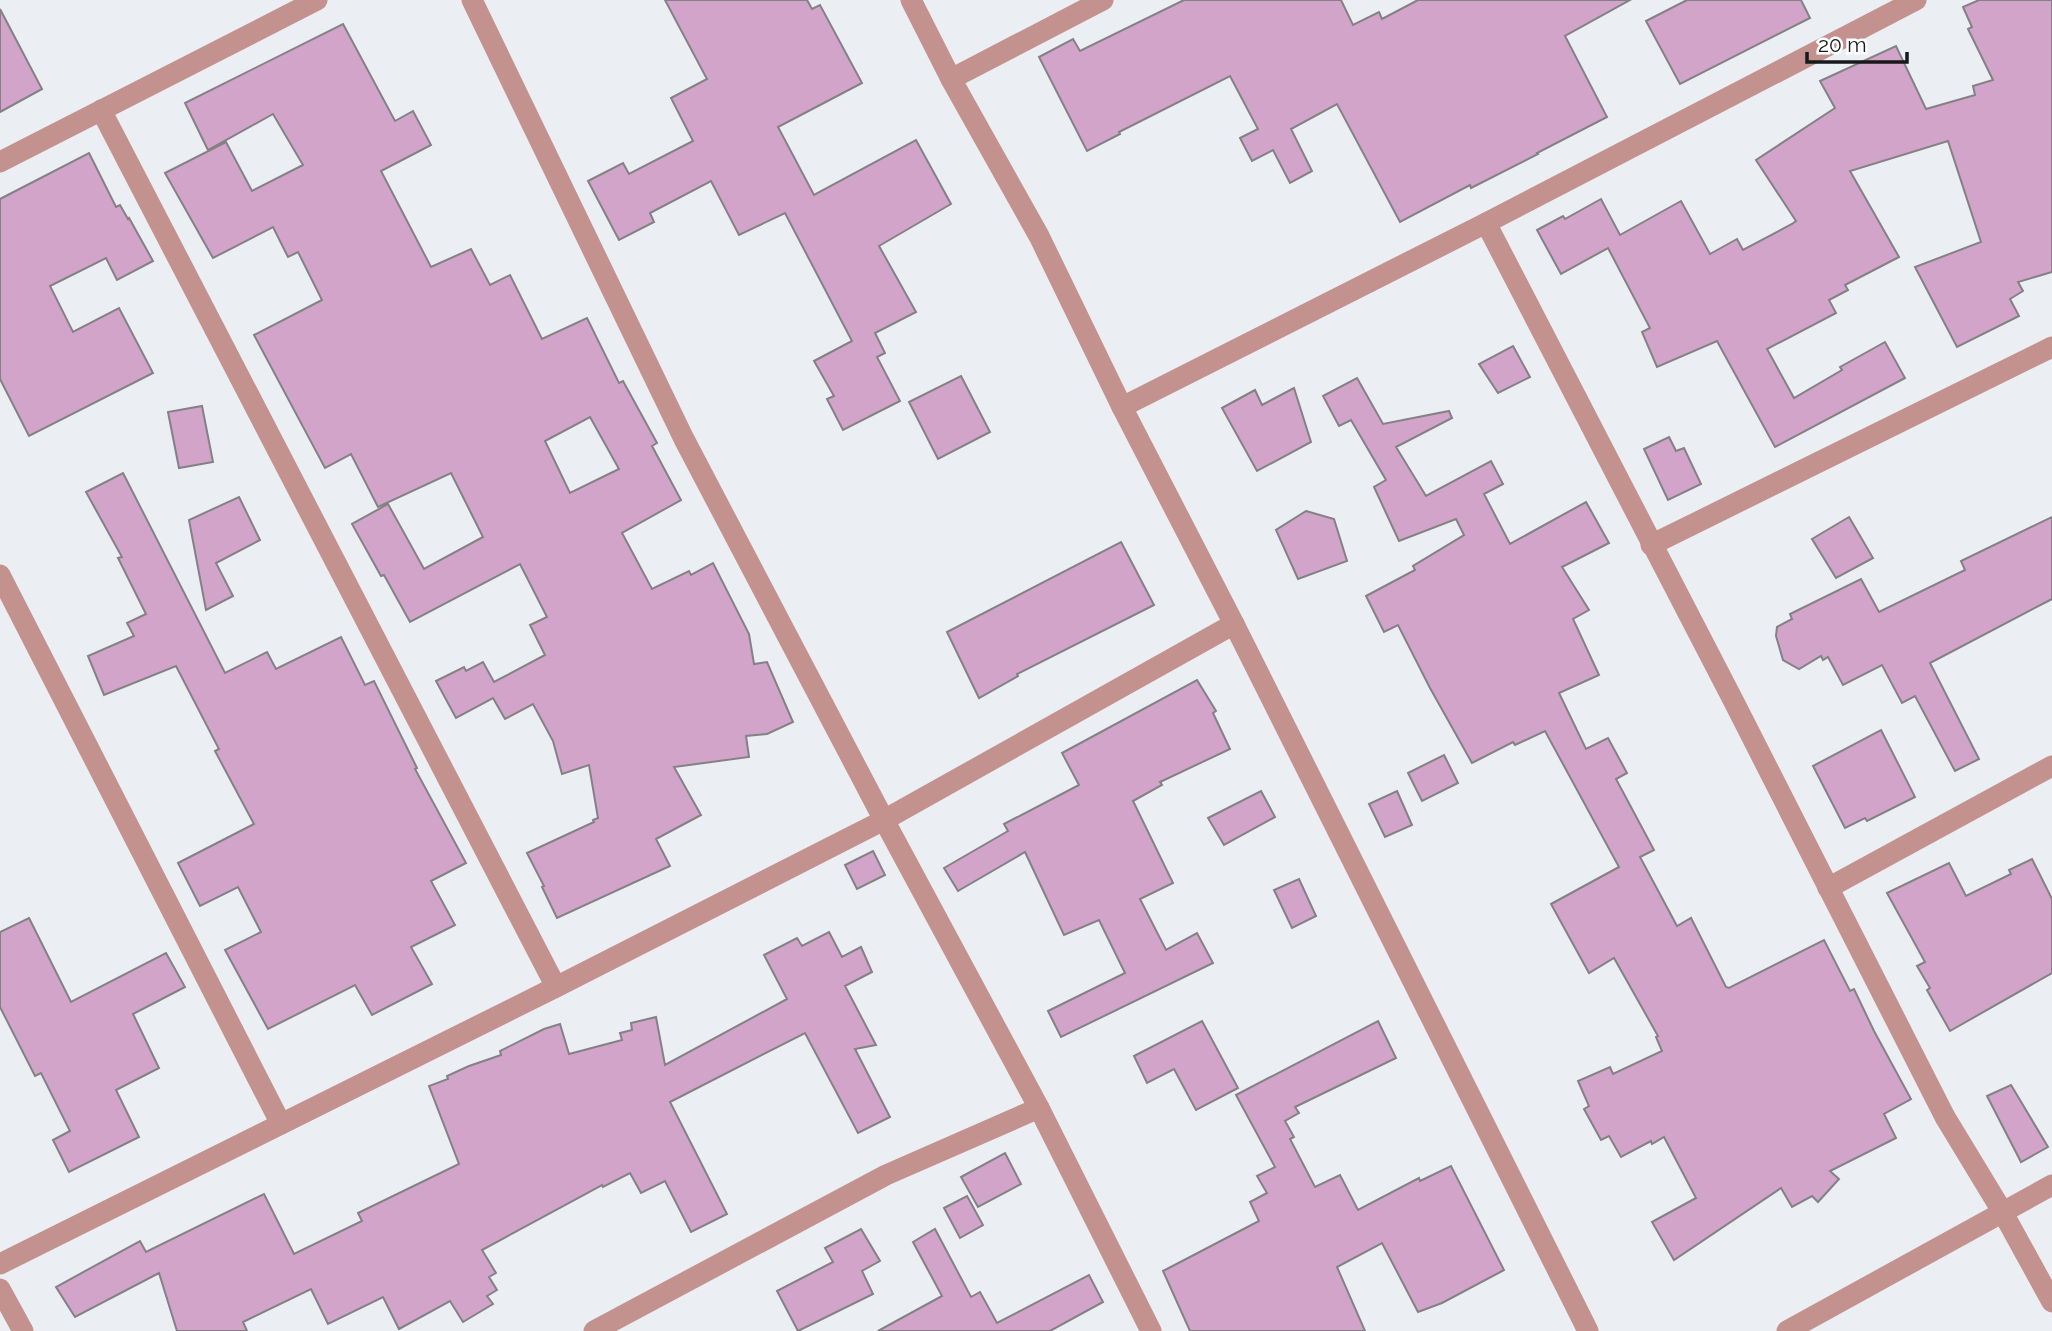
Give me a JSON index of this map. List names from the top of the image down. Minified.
{"scale_bar":"20 m"}
